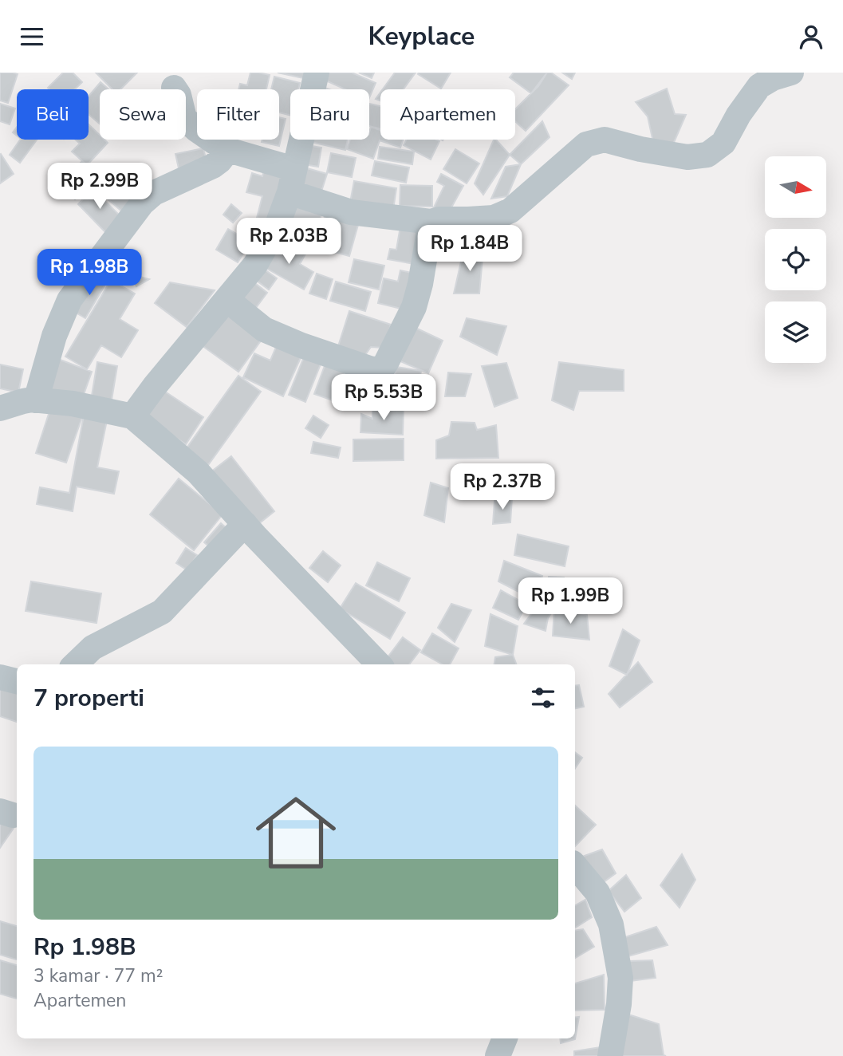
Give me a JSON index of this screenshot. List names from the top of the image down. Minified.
{"north":"right","page":{"header":"Keyplace","chip":["Beli","Sewa","Filter","Baru","Apartemen"],"price":["Rp 2.99B","Rp 2.03B","Rp 1.84B","Rp 1.98B","Rp 5.53B","Rp 2.37B","Rp 1.99B"],"heading":"7 properti","list":[{"name":"Rp 1.98B","note":"3 kamar · 77 m² · Apartemen"}]}}
